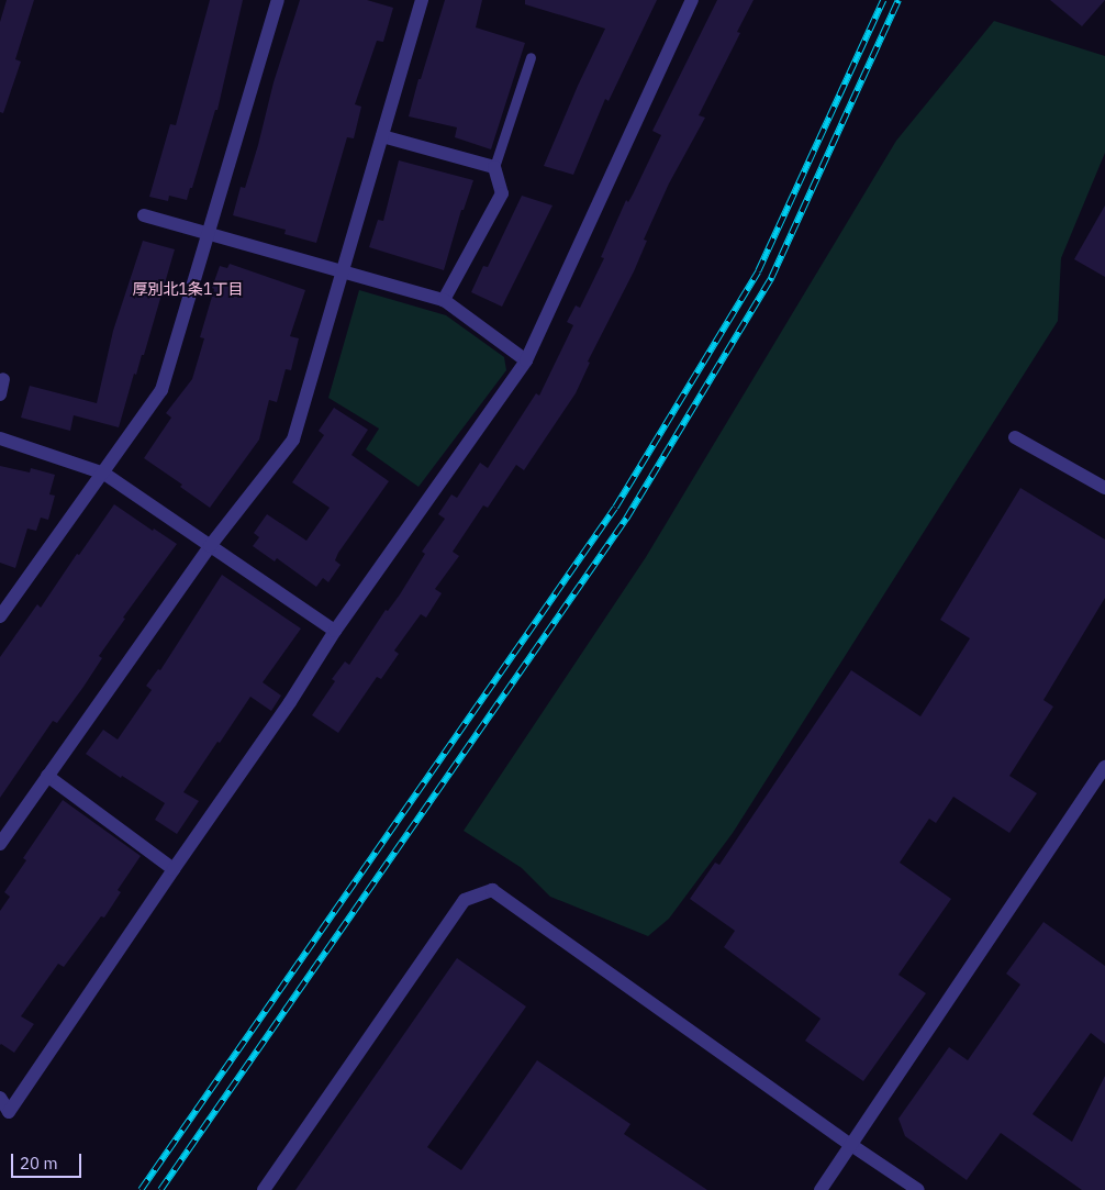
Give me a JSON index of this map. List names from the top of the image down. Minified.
{"districts":["厚別北1条1丁目"],"scale_bar":"20 m"}
